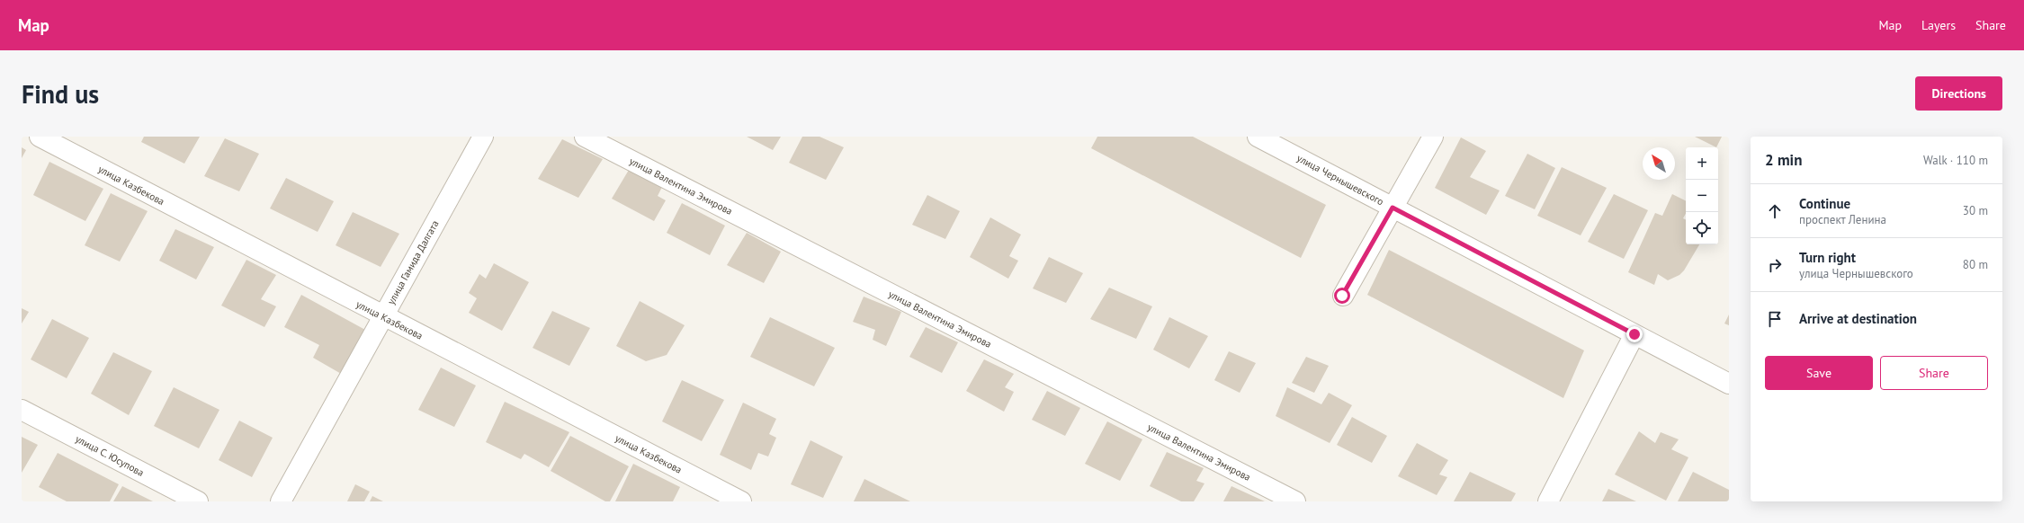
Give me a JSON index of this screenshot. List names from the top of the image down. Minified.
{"streets":{"street":["улица Чернышевского","улица Казбекова","улица Валентина Эмирова","улица Гамида Далгата","улица С. Юсупова"]},"crossings":[["улица Казбекова","улица Гамида Далгата"]],"north":"top left","page":{"header":"Map","nav":["Map","Layers","Share"],"buttons":["Directions",["Save","Share"]],"title":"Find us","heading":["2 min","Walk · 110 m"],"map_buttons":["+","−"],"list":[["Continue","проспект Ленина","30 m"],["Turn right","улица Чернышевского","80 m"],"Arrive at destination"]}}
